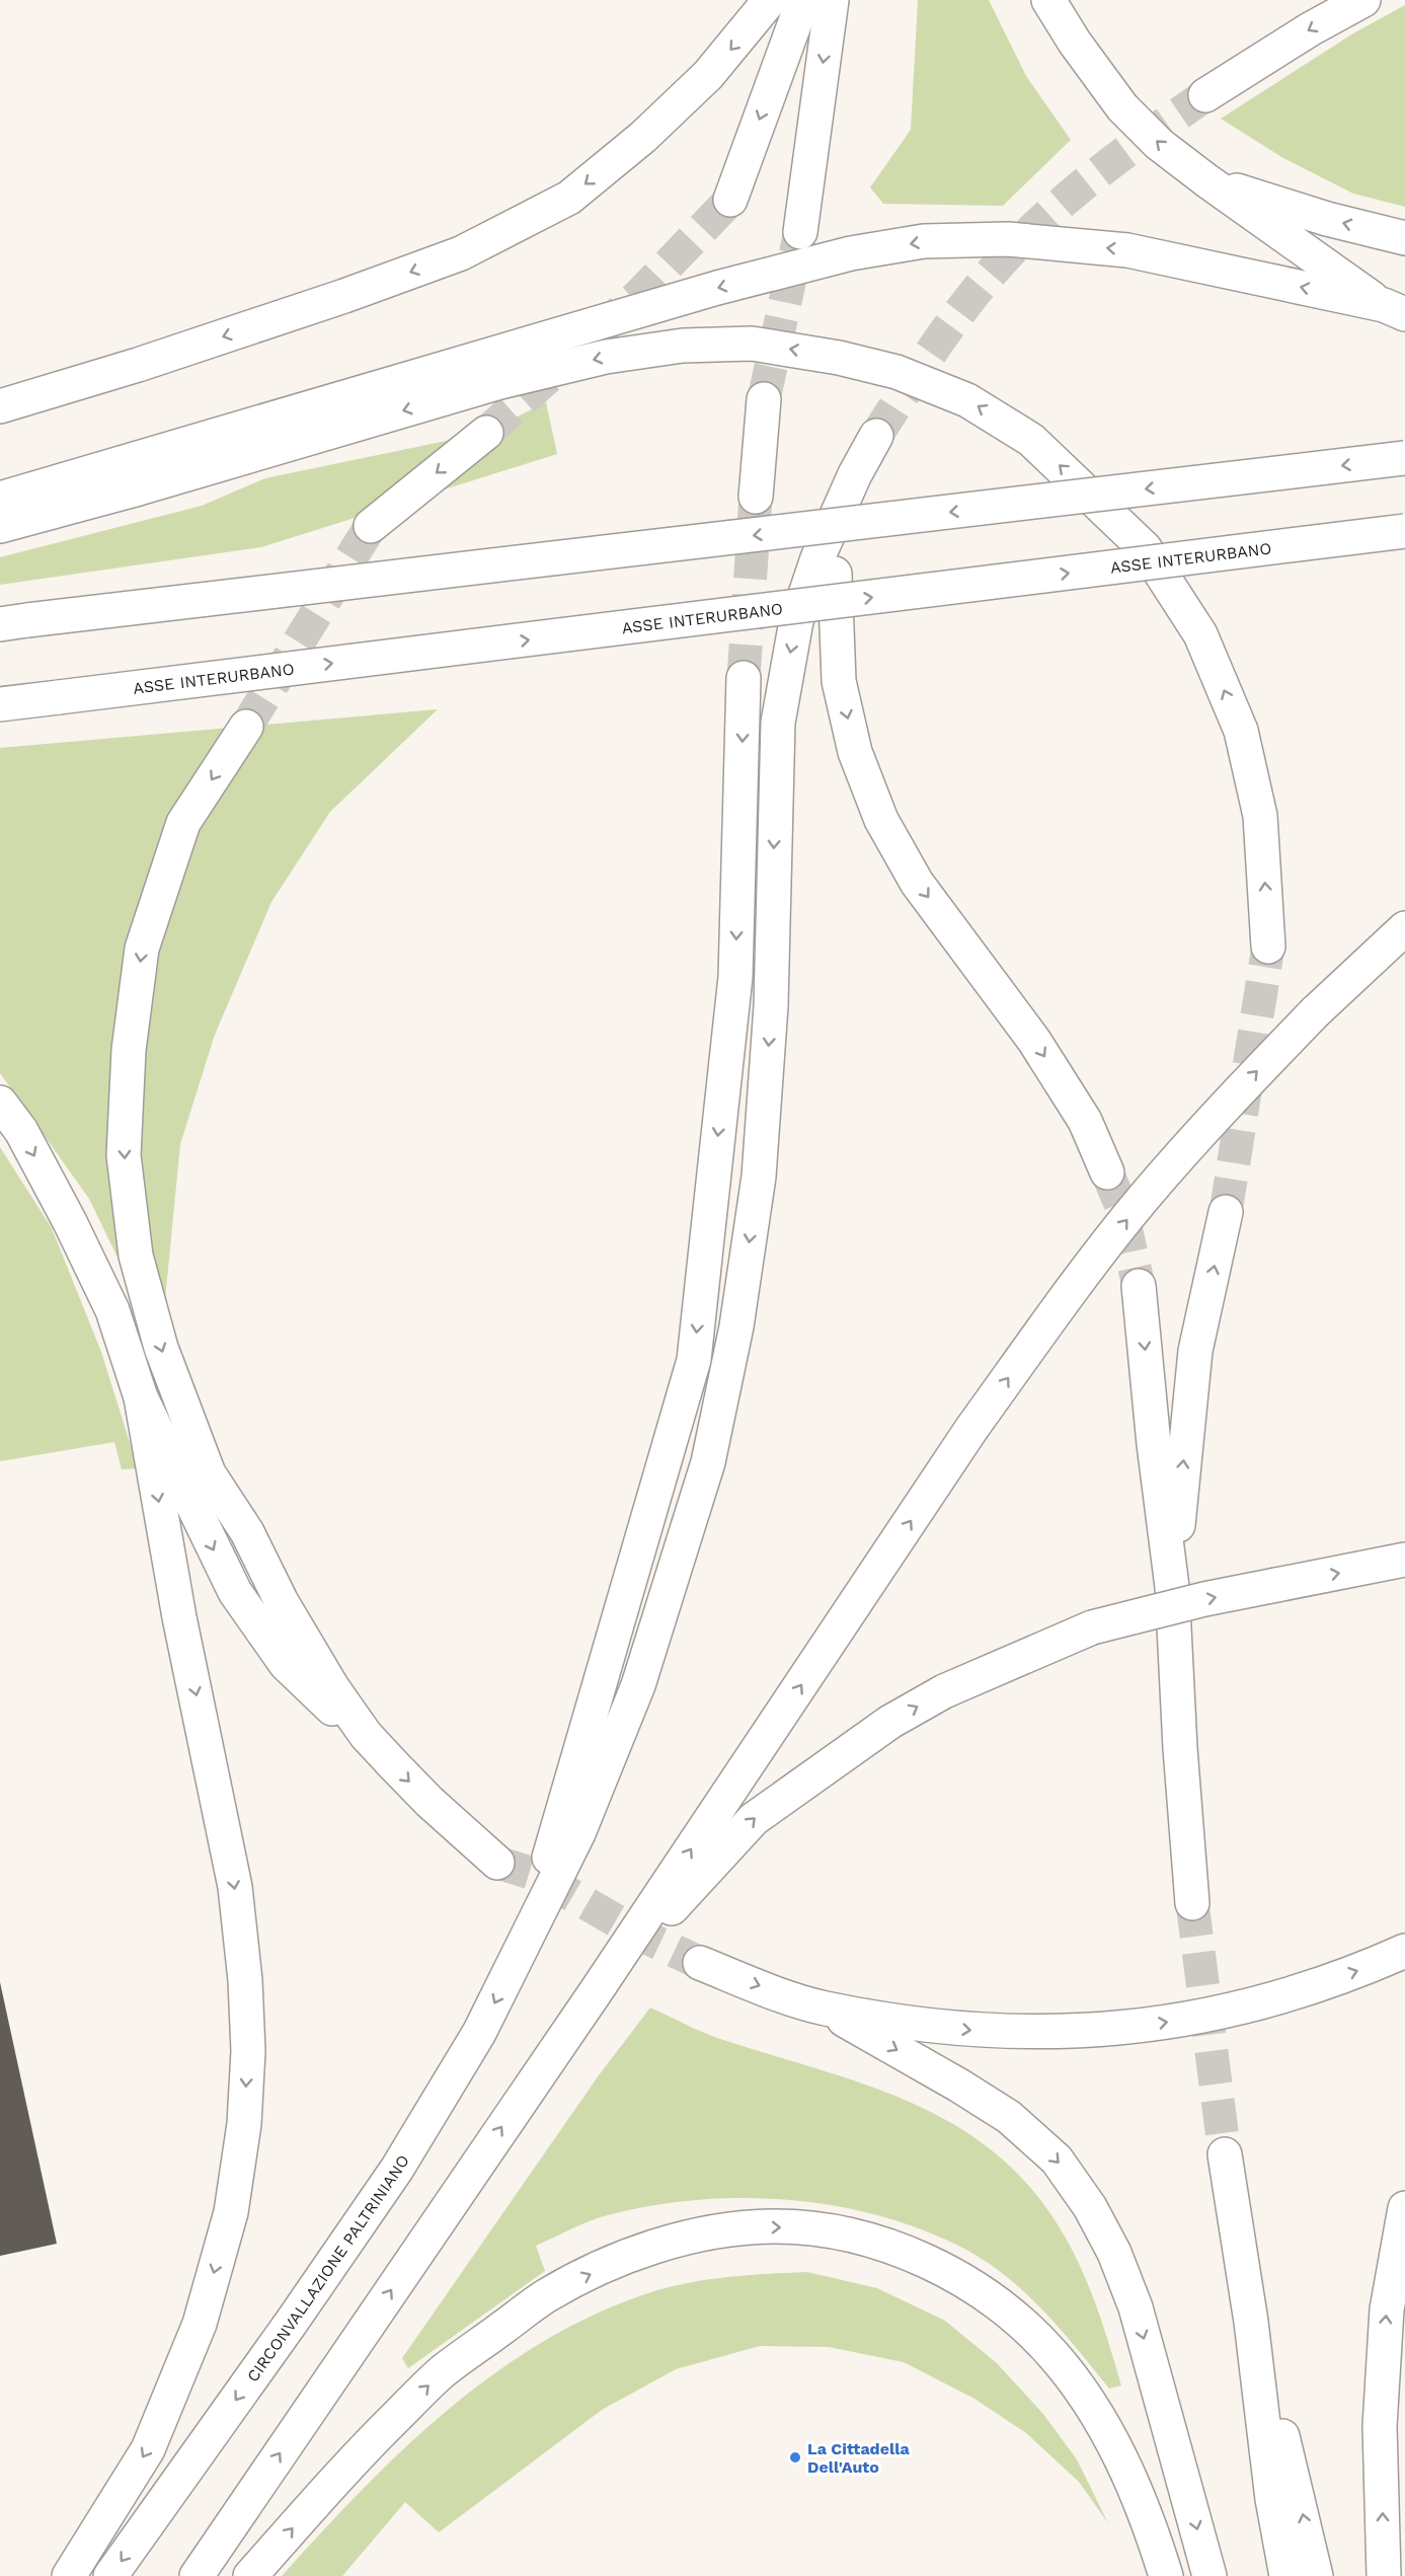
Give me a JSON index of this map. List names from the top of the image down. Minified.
{"streets":{"highway":["ASSE INTERURBANO","CIRCONVALLAZIONE PALTRINIANO"]},"places":["La Cittadella Dell'Auto"]}
